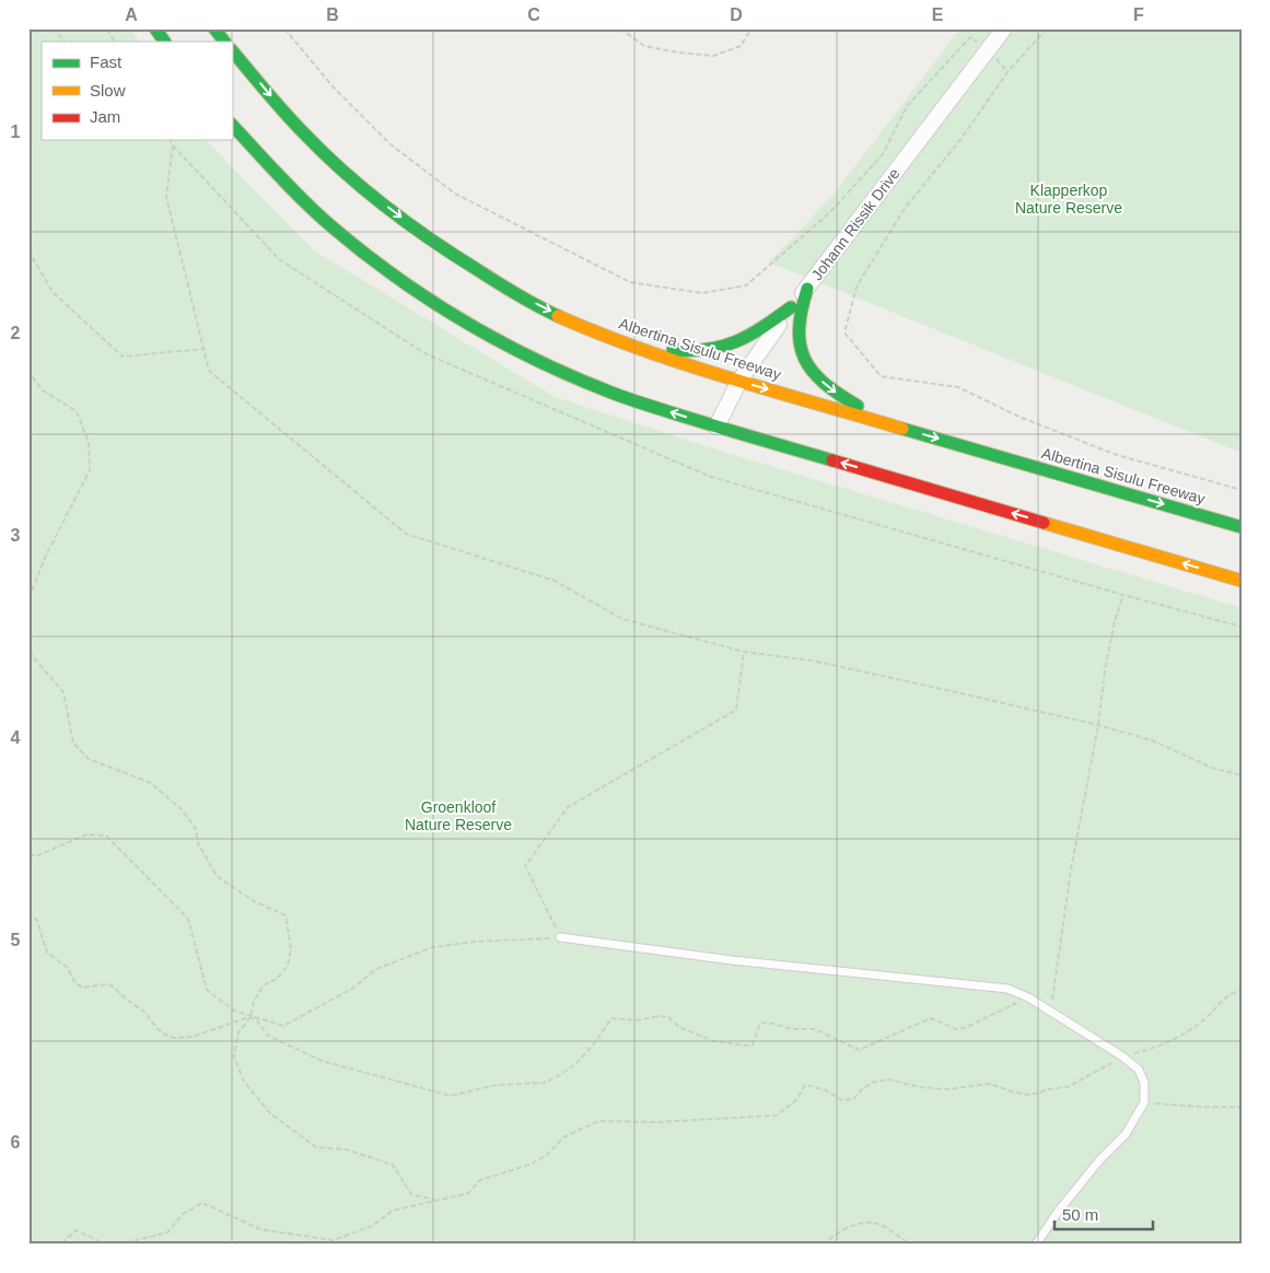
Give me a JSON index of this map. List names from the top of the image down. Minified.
{"streets":{"highway":["Albertina Sisulu Freeway"],"street":["Johann Rissik Drive"]},"crossings":[["Johann Rissik Drive","Albertina Sisulu Freeway"]],"parks":["Klapperkop Nature Reserve","Groenkloof Nature Reserve"],"legend":["Fast","Slow","Jam"],"scale_bar":"50 m","grid":{"columns":["A","B","C","D","E","F"],"rows":["1","2","3","4","5","6"]}}
